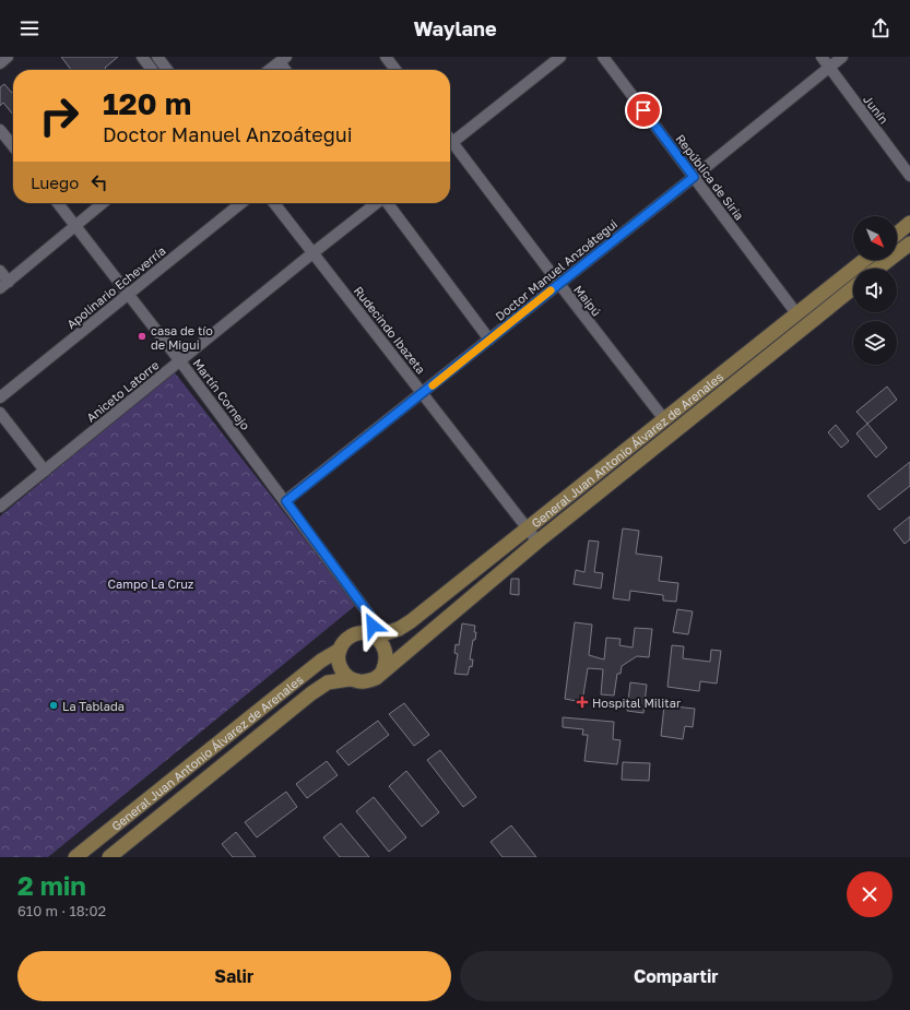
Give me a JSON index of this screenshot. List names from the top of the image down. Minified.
{"streets":{"main road":["General Juan Antonio Álvarez de Arenales"],"street":["Junín","República de Siria","Doctor Manuel Anzoátegui","Apolinario Echeverría","Maipú","Rudecindo Ibazeta","Aniceto Latorre","Martín Cornejo"]},"crossings":[["Junín","Doctor Manuel Anzoátegui"],["República de Siria","Doctor Manuel Anzoátegui"],["República de Siria","General Juan Antonio Álvarez de Arenales"],["Doctor Manuel Anzoátegui","Maipú"],["Doctor Manuel Anzoátegui","Rudecindo Ibazeta"],["Doctor Manuel Anzoátegui","Martín Cornejo"],["Apolinario Echeverría","Martín Cornejo"],["Maipú","General Juan Antonio Álvarez de Arenales"],["Rudecindo Ibazeta","Aniceto Latorre"],["Rudecindo Ibazeta","General Juan Antonio Álvarez de Arenales"],["Aniceto Latorre","Martín Cornejo"],["Martín Cornejo","General Juan Antonio Álvarez de Arenales"]],"parks":["Campo La Cruz"],"places":{"other":["casa de tío de Migui","La Tablada"],"health":["Hospital Militar"]},"north":"bottom right","page":{"header":"Waylane","turn":["120 m","Doctor Manuel Anzoátegui"],"then":"Luego","heading":["2 min","610 m · 18:02"],"buttons":["Salir","Compartir"]}}
